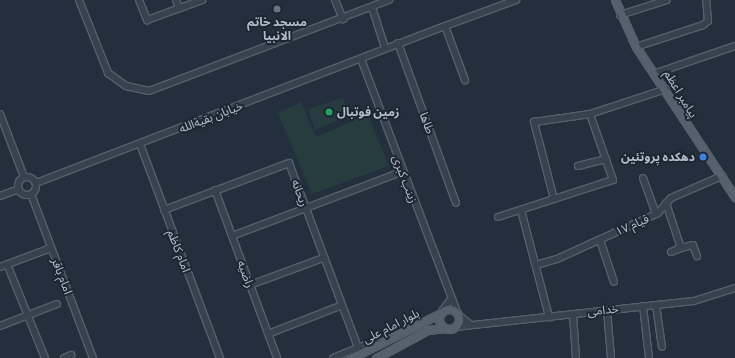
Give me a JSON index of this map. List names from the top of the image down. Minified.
{"streets":{"main road":["پیامبر اعظم","بلوار امام علی"],"street":["خیابان بقیةالله","طاها","زینب کبری","ریحانه","قیام ۱۷","امام کاظم","راضیه","امام باقر","خدامی"]},"crossings":[["پیامبر اعظم","قیام ۱۷"],["خیابان بقیةالله","طاها"],["خیابان بقیةالله","زینب کبری"],["خیابان بقیةالله","امام کاظم"],["ریحانه","امام کاظم"],["ریحانه","راضیه"],["خدامی","بلوار امام علی"]],"places":["مسجد خاتم الانبیا","زمین فوتبال","دهکده پروتئین"]}
